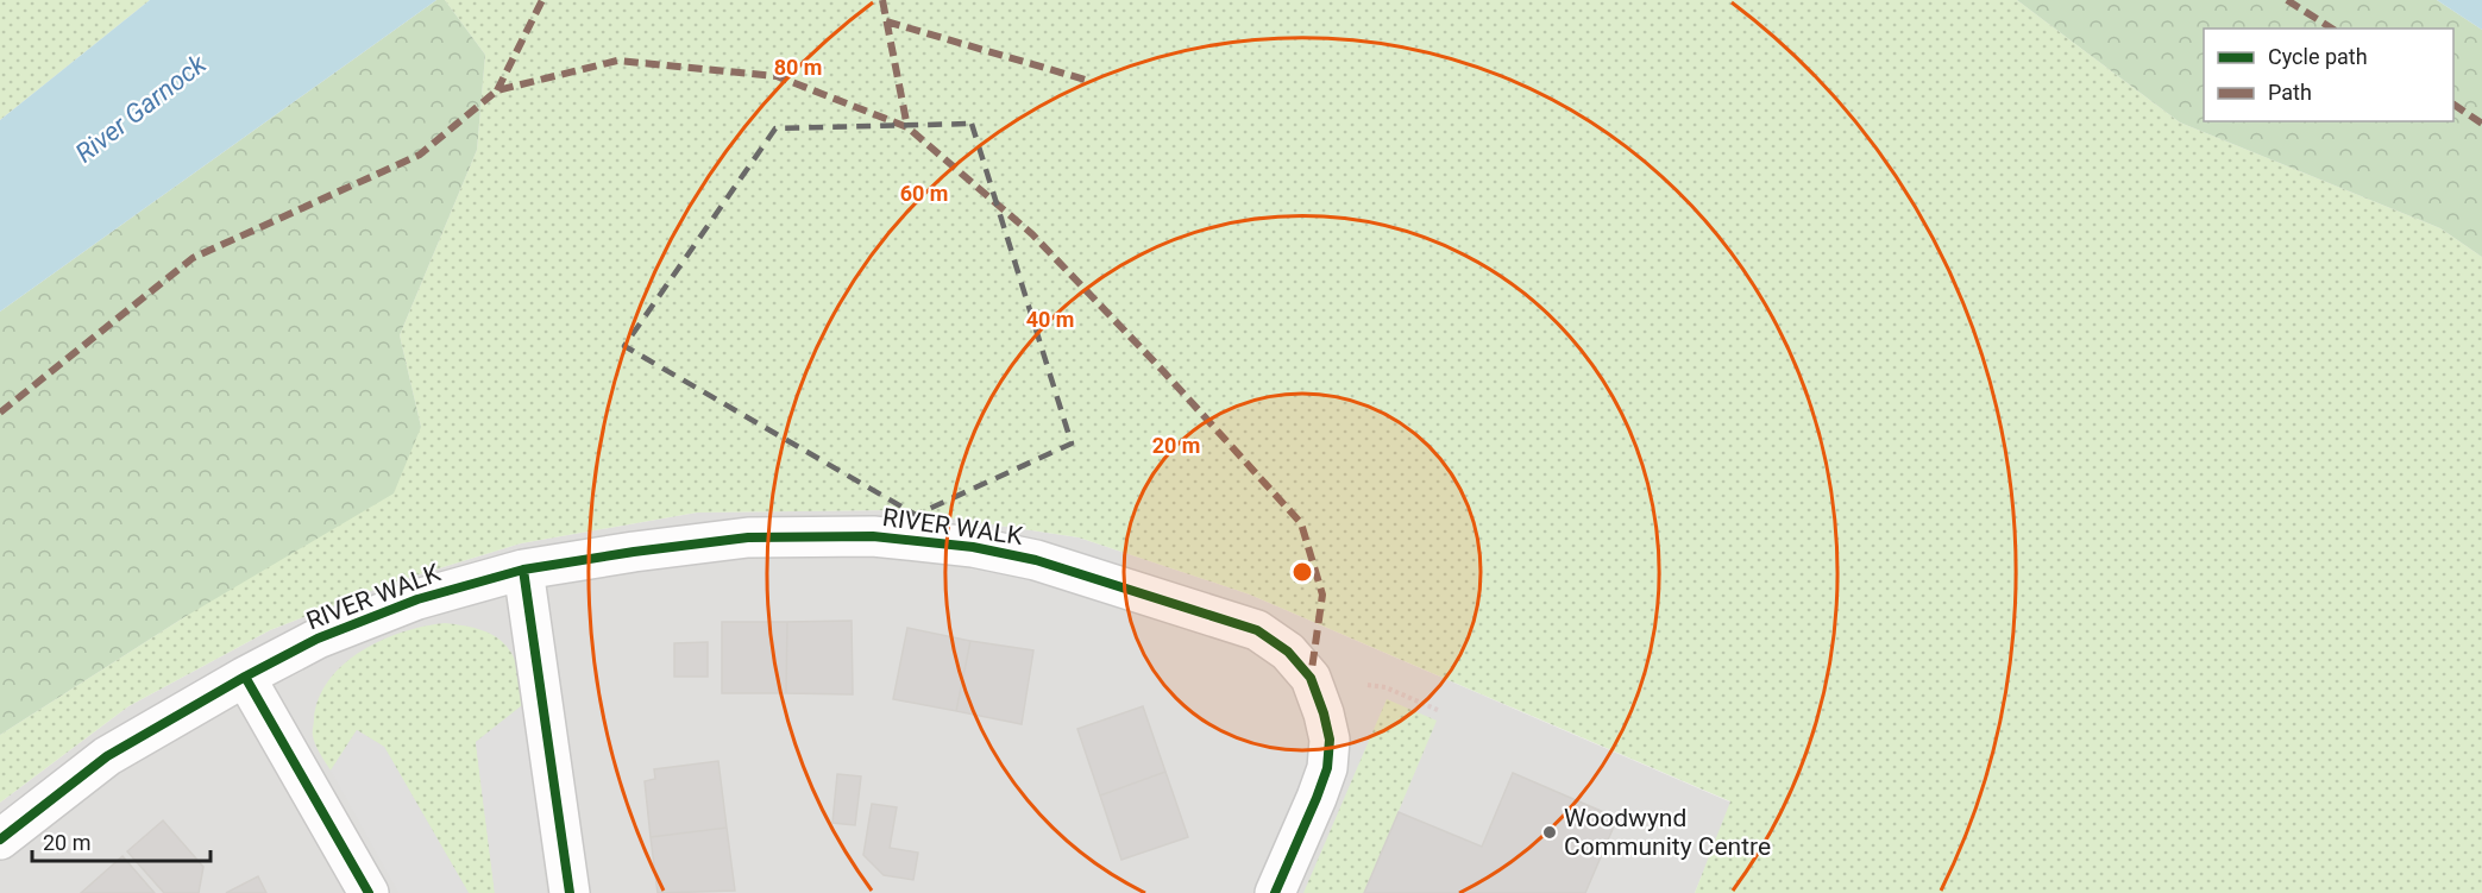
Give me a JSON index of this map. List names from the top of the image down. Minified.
{"streets":{"street":["RIVER WALK"]},"water":["River Garnock"],"places":["Woodwynd Community Centre"],"legend":["Cycle path","Path"],"scale_bar":"20 m","rings":["80 m","60 m","40 m","20 m"]}
